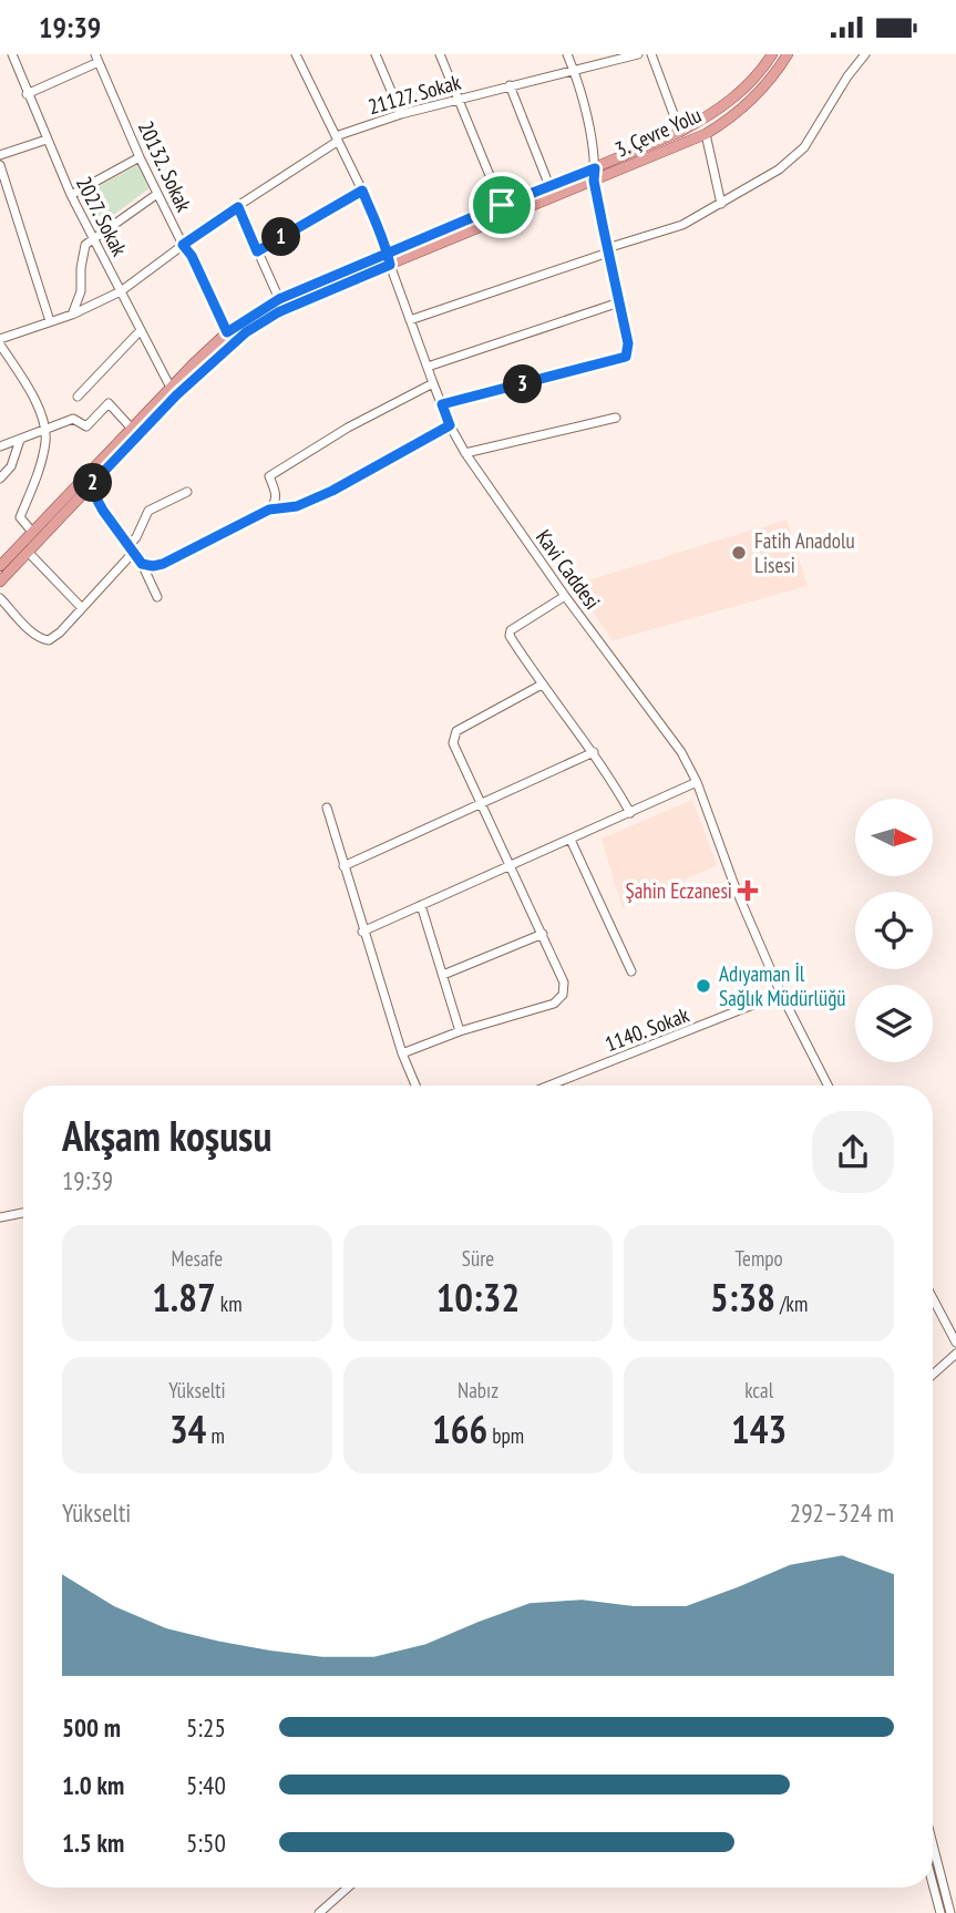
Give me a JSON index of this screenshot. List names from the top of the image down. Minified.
{"streets":{"main road":["3. Çevre Yolu"],"street":["21127. Sokak","20132. Sokak","2027. Sokak","Kavi Caddesi","1140. Sokak"]},"crossings":[["21127. Sokak","20132. Sokak"],["21127. Sokak","2027. Sokak"],["21127. Sokak","Kavi Caddesi"],["3. Çevre Yolu","20132. Sokak"],["3. Çevre Yolu","2027. Sokak"],["3. Çevre Yolu","Kavi Caddesi"],["Kavi Caddesi","1140. Sokak"]],"places":{"other":["Fatih Anadolu Lisesi","Adıyaman İl Sağlık Müdürlüğü"],"health":["Şahin Eczanesi"]},"north":"right","page":{"status":"19:39","pins":["1","3","2"],"heading":["Akşam koşusu","19:39"],"stats":[["Mesafe","1.87 km"],["Süre","10:32"],["Tempo","5:38 /km"],["Yükselti","34 m"],["Nabız","166 bpm"],["kcal","143"]],"chart":["Yükselti","292–324 m"],"list":[{"name":"500 m","note":"5:25"},{"name":"1.0 km","note":"5:40"},{"name":"1.5 km","note":"5:50"}]}}
